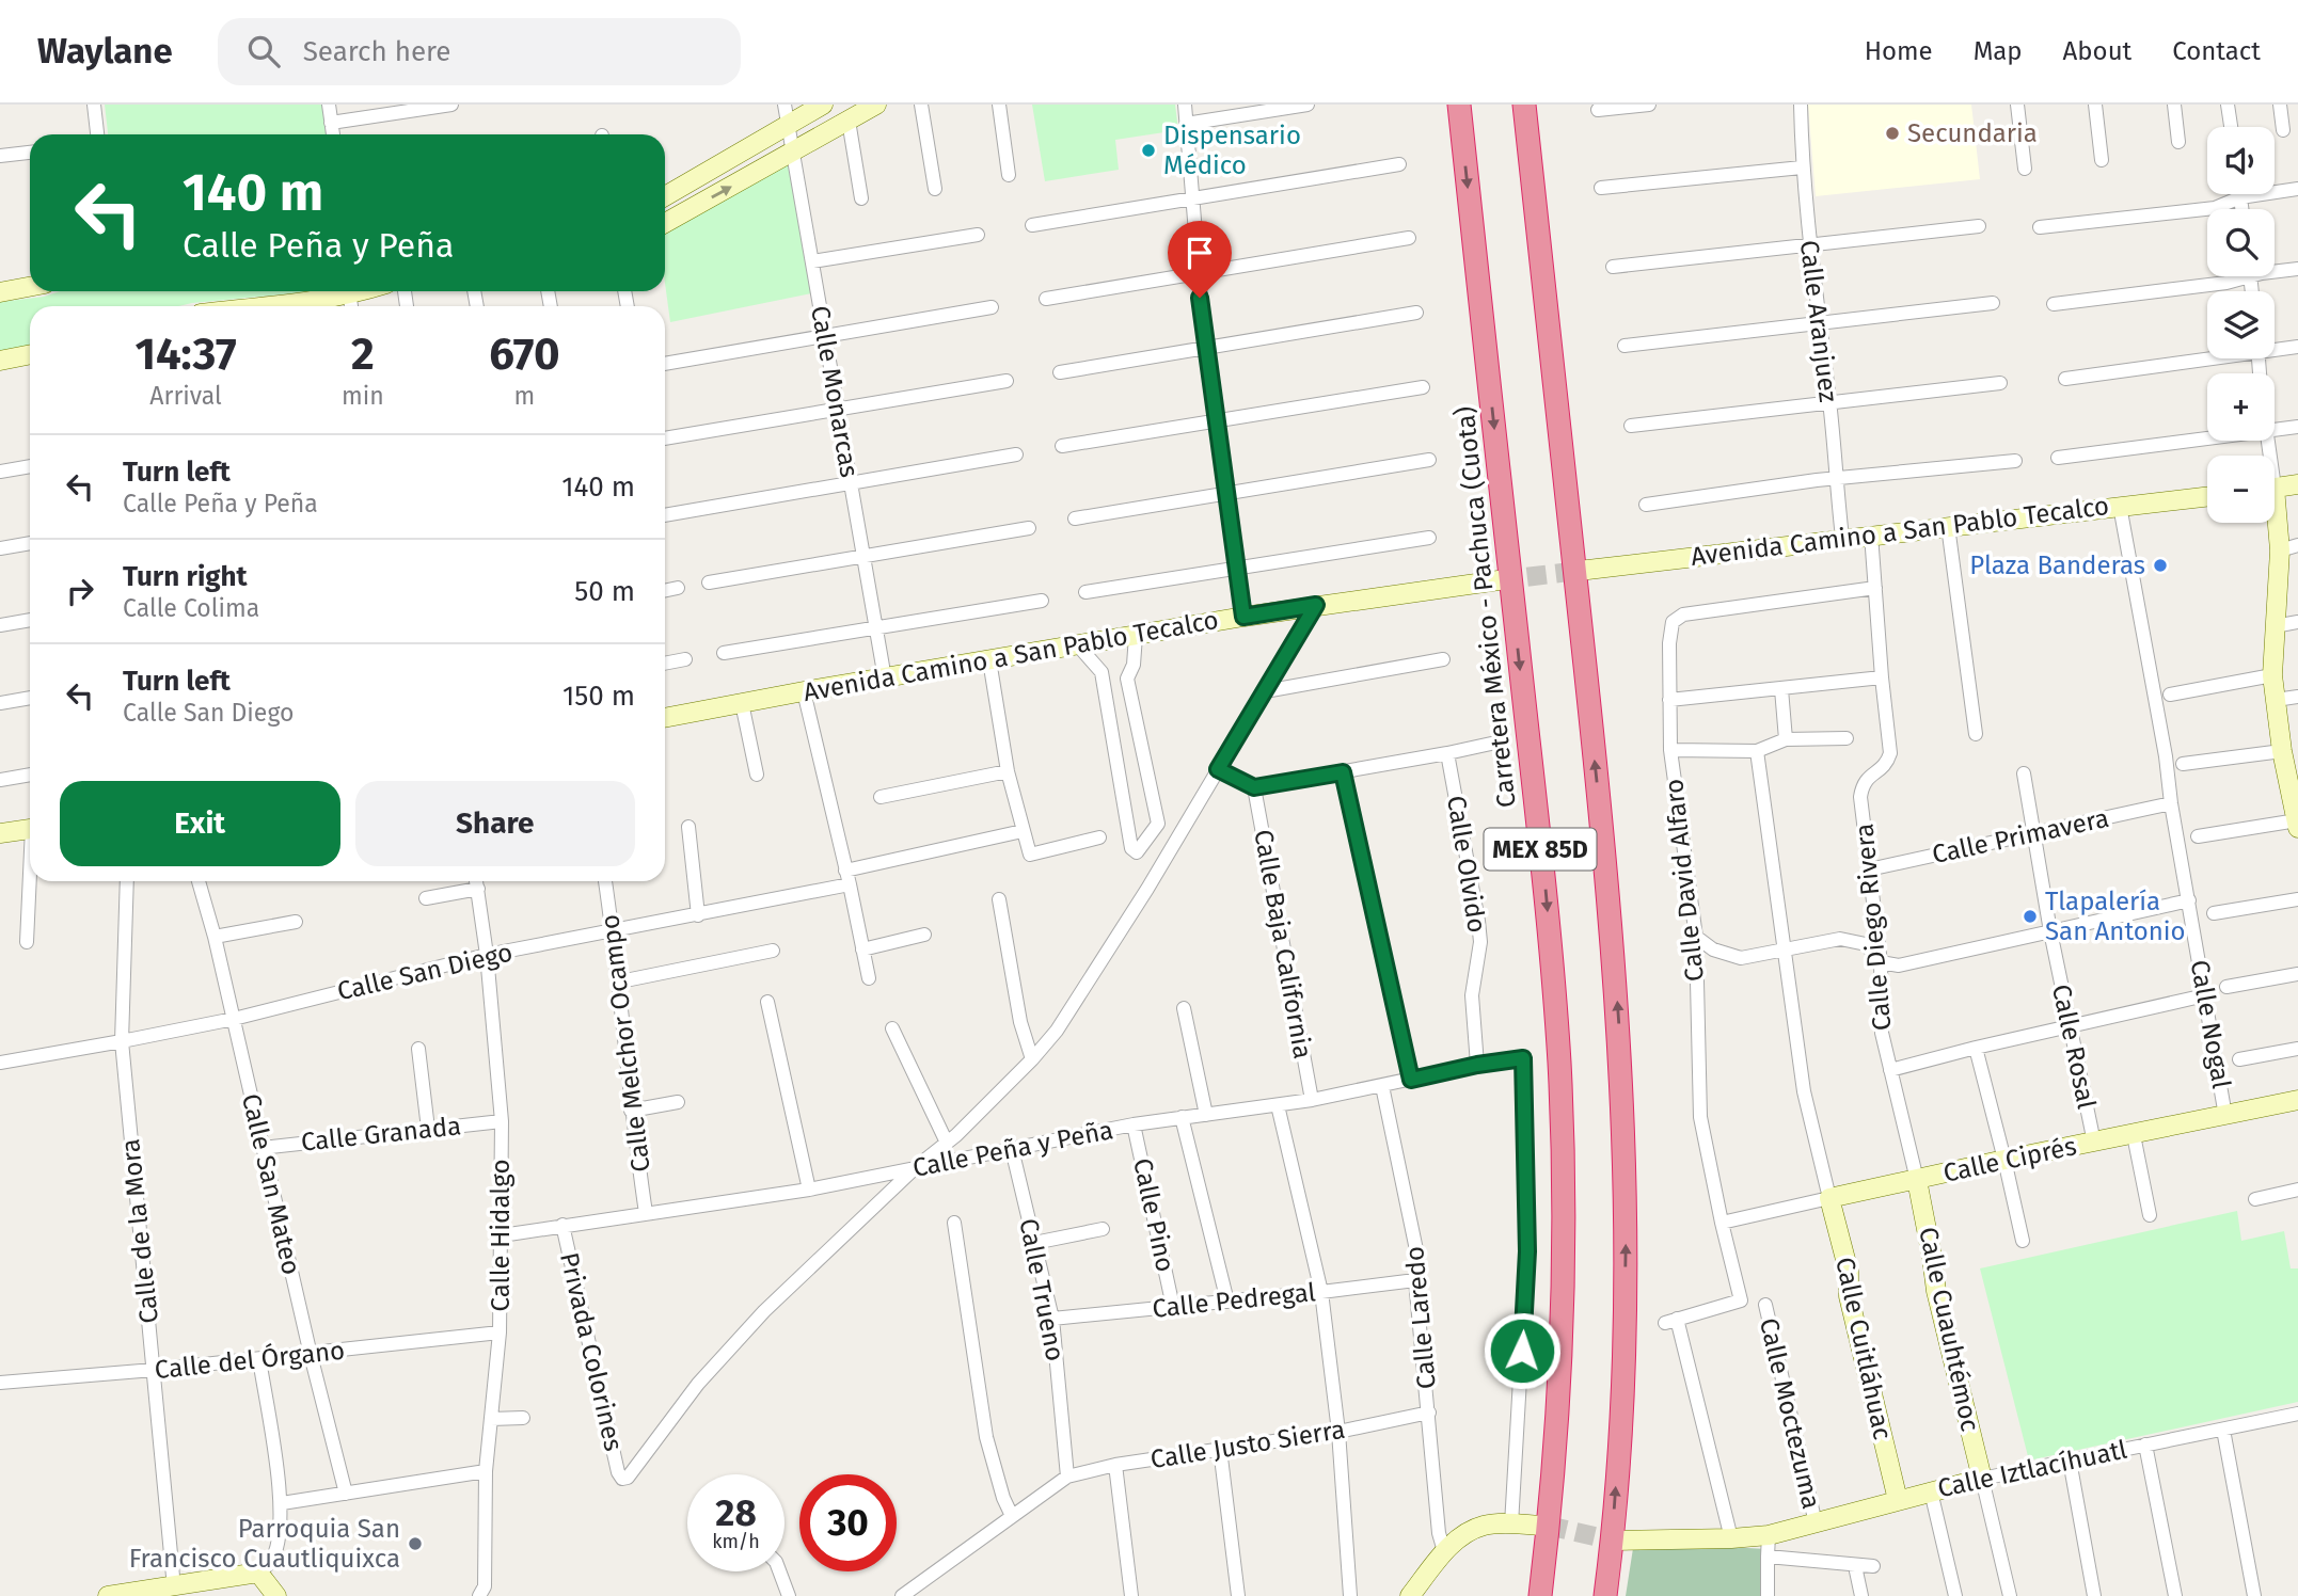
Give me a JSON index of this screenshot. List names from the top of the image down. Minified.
{"streets":{"highway":["Carretera México - Pachuca (Cuota)","MEX 85D"],"street":["Calle Aranjuez","Calle Monarcas","Avenida Camino a San Pablo Tecalco","Calle Primavera","Calle Olvido","Calle David Alfaro","Calle Diego Rivera","Calle Baja California","Calle San Diego","Calle Nogal","Calle Melchor Ocampo","Calle Rosal","Calle Granada","Calle Peña y Peña","Calle Ciprés","Calle San Mateo","Calle Pino","Calle de la Mora","Calle Hidalgo","Calle Trueno","Calle Pedregal","Calle Laredo","Calle Cuauhtémoc","Calle Cuitláhuac","Privada Colorines","Calle del Órgano","Calle Moctezuma","Calle Justo Sierra","Calle Iztlacíhuatl"]},"crossings":[["Calle Aranjuez","Avenida Camino a San Pablo Tecalco"],["Calle Monarcas","Avenida Camino a San Pablo Tecalco"],["Avenida Camino a San Pablo Tecalco","Calle Nogal"],["Calle Primavera","Calle Diego Rivera"],["Calle Primavera","Calle Nogal"],["Calle Primavera","Calle Rosal"],["Calle Olvido","Calle Peña y Peña"],["Calle David Alfaro","Calle Ciprés"],["Calle Diego Rivera","Calle Ciprés"],["Calle Diego Rivera","Calle Cuauhtémoc"],["Calle Baja California","Calle Peña y Peña"],["Calle San Diego","Calle Melchor Ocampo"],["Calle San Diego","Calle San Mateo"],["Calle San Diego","Calle de la Mora"],["Calle San Diego","Calle Hidalgo"],["Calle Nogal","Calle Ciprés"],["Calle Melchor Ocampo","Calle Peña y Peña"],["Calle Rosal","Calle Ciprés"],["Calle Granada","Calle San Mateo"],["Calle Granada","Calle Hidalgo"],["Calle Peña y Peña","Calle Pino"],["Calle Peña y Peña","Calle Hidalgo"],["Calle Peña y Peña","Calle Trueno"],["Calle Peña y Peña","Calle Laredo"],["Calle Peña y Peña","Privada Colorines"],["Calle Ciprés","Calle Cuauhtémoc"],["Calle Ciprés","Calle Cuitláhuac"],["Calle San Mateo","Calle del Órgano"],["Calle Pino","Calle Pedregal"],["Calle de la Mora","Calle del Órgano"],["Calle Hidalgo","Calle del Órgano"],["Calle Trueno","Calle Pedregal"],["Calle Trueno","Calle Justo Sierra"],["Calle Pedregal","Calle Laredo"],["Calle Laredo","Calle Justo Sierra"],["Calle Cuauhtémoc","Calle Iztlacíhuatl"],["Calle Cuitláhuac","Calle Iztlacíhuatl"],["Calle Moctezuma","Calle Iztlacíhuatl"]],"places":["Secundaria","Dispensario Médico","Plaza Banderas","Tlapalería San Antonio","Parroquia San Francisco Cuautliquixca"],"page":{"header":"Waylane","search":"Search here","nav":["Home","Map","About","Contact"],"map_buttons":["+","−"],"turn":["140 m","Calle Peña y Peña"],"eta":["14:37","Arrival","2","min","670","m"],"list":[{"name":"Turn left","note":"Calle Peña y Peña","value":"140 m"},{"name":"Turn right","note":"Calle Colima","value":"50 m"},{"name":"Turn left","note":"Calle San Diego","value":"150 m"}],"buttons":["Exit","Share"],"speed":"28 km/h","limit":"30"}}
